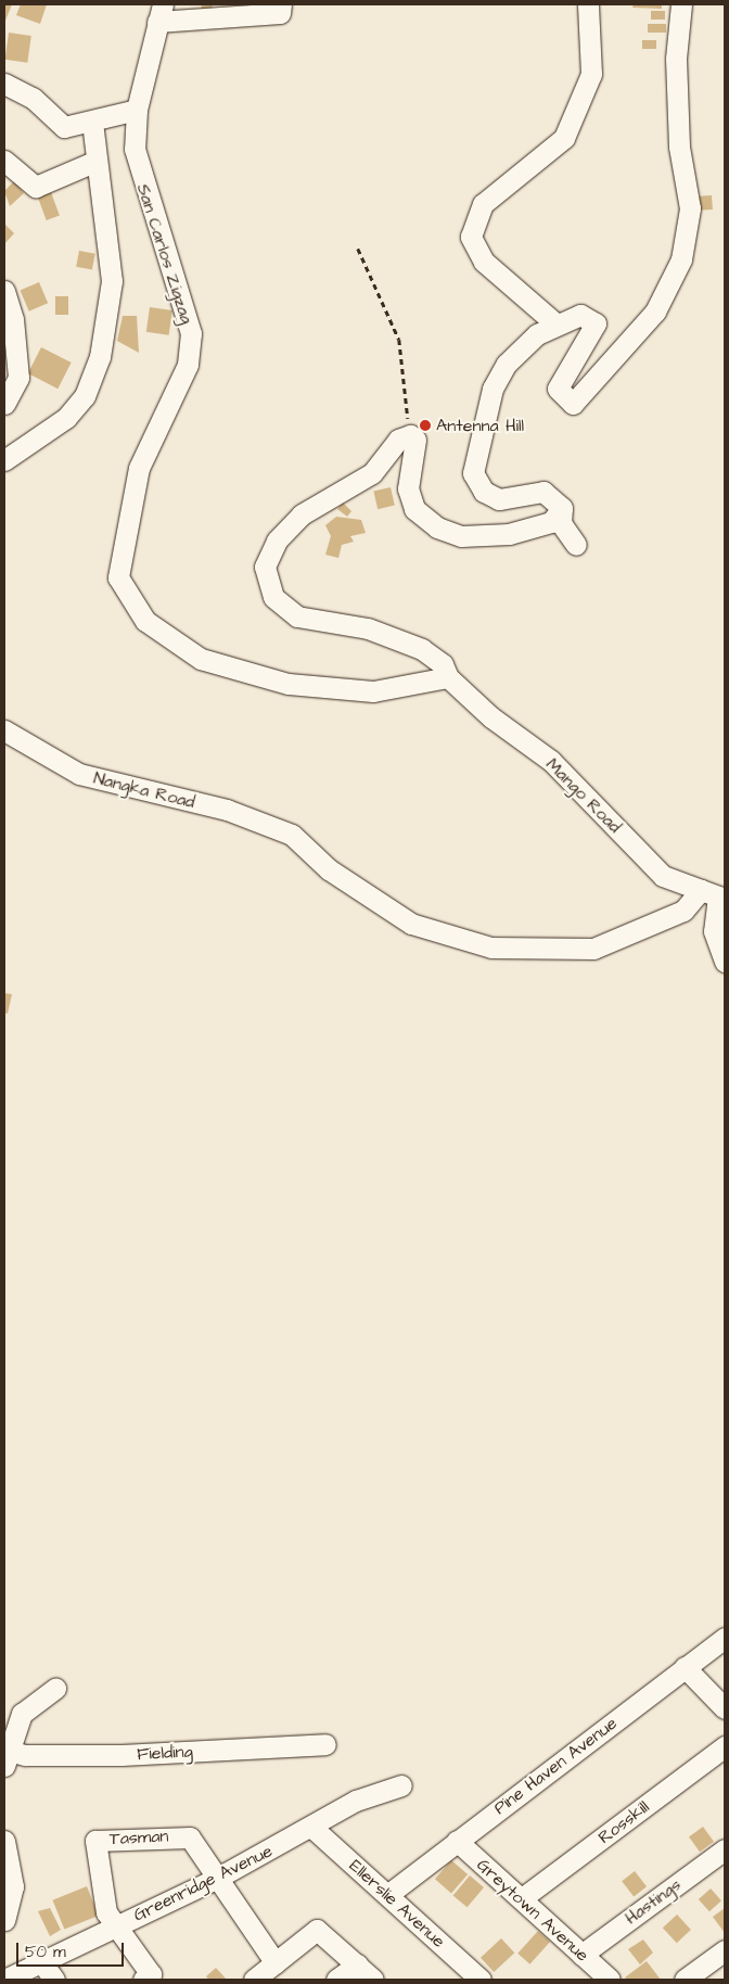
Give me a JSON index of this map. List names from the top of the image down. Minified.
{"streets":{"street":["San Carlos Zigzag","Nangka Road","Mango Road","Fielding","Pine Haven Avenue","Rosskill","Tasman","Greenridge Avenue","Hastings","Ellerslie Avenue","Greytown Avenue"]},"crossings":[["San Carlos Zigzag","Mango Road"],["Nangka Road","Mango Road"],["Pine Haven Avenue","Ellerslie Avenue"],["Pine Haven Avenue","Greytown Avenue"],["Rosskill","Greytown Avenue"],["Tasman","Greenridge Avenue"],["Greenridge Avenue","Ellerslie Avenue"],["Hastings","Greytown Avenue"]],"places":["Antenna Hill"],"scale_bar":"50 m"}
